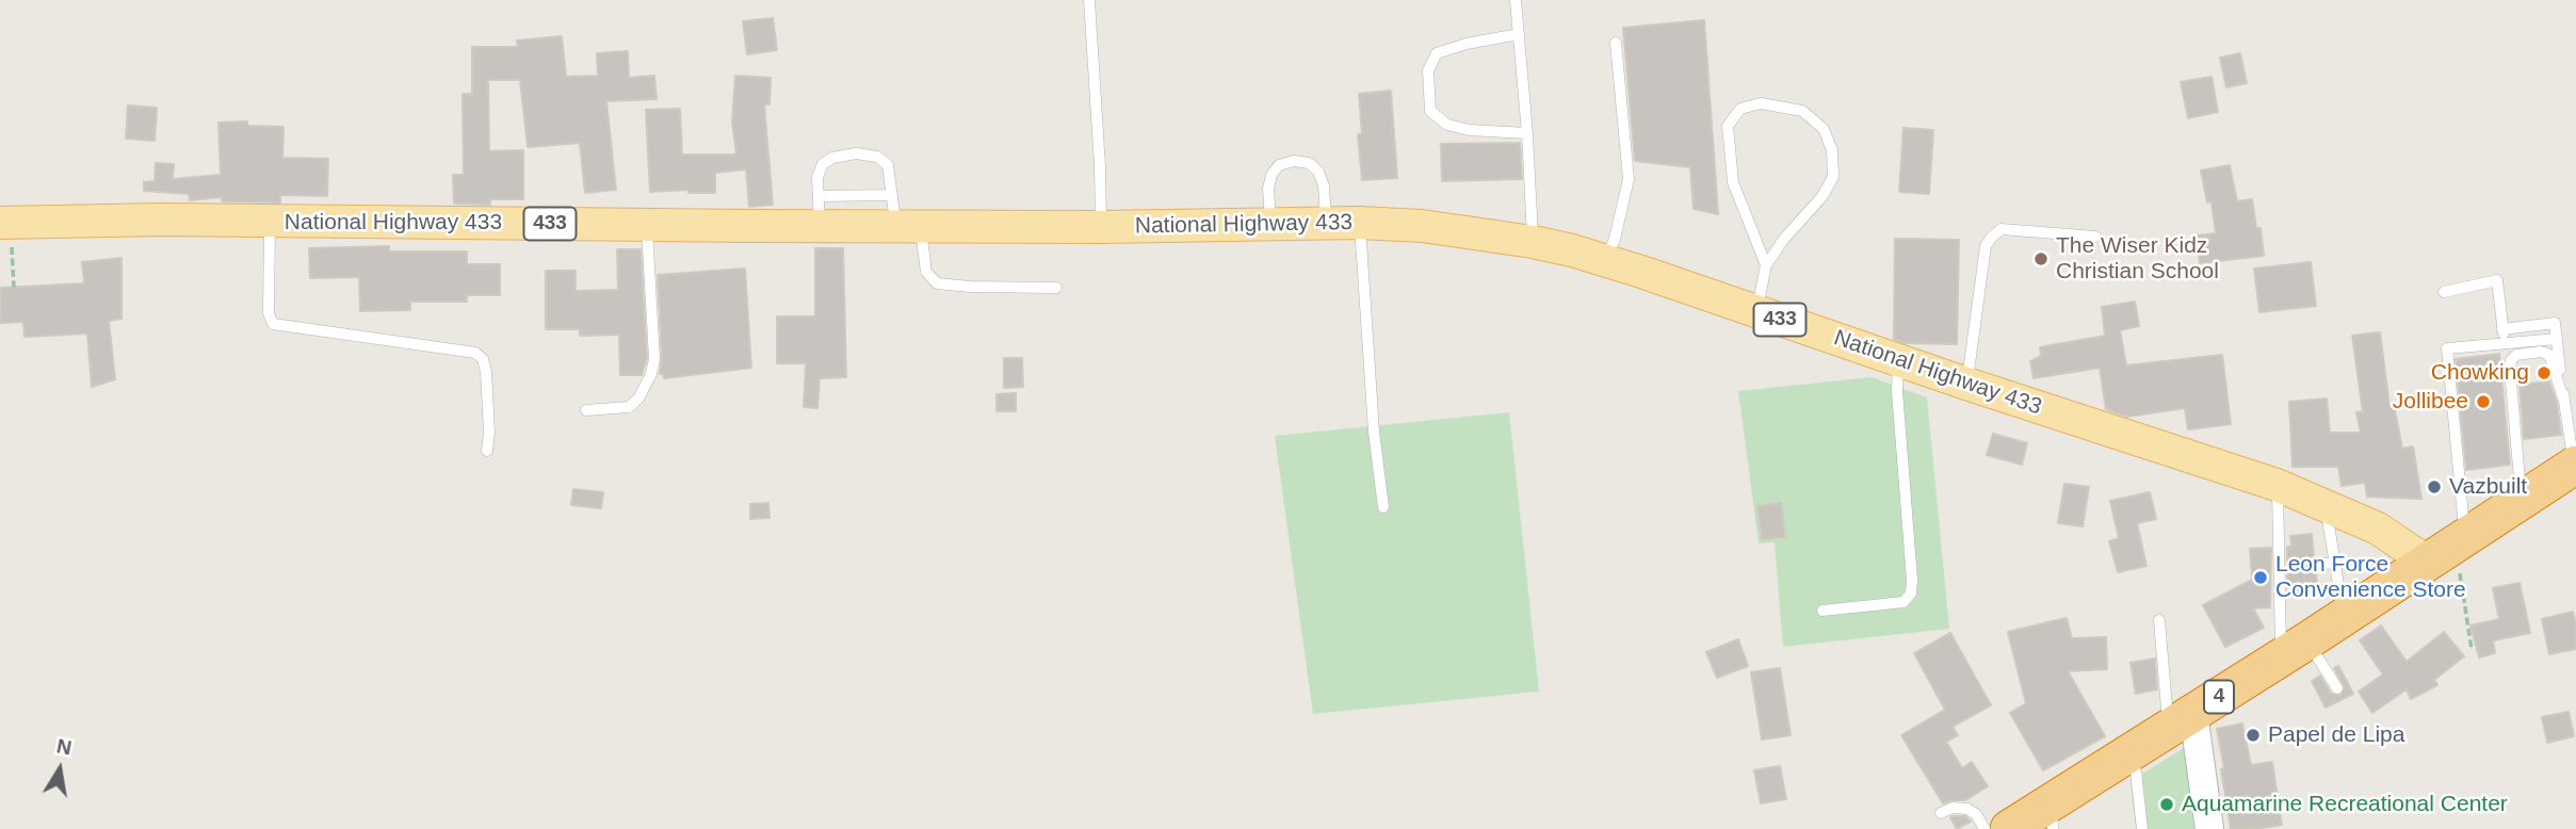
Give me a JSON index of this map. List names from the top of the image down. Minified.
{"streets":{"highway":["4"],"main road":["National Highway 433","433"]},"crossings":[["National Highway 433","4"]],"places":["The Wiser Kidz Christian School","Chowking","Jollibee","Vazbuilt","Leon Force Convenience Store","Papel de Lipa","Aquamarine Recreational Center"],"north":"top"}
